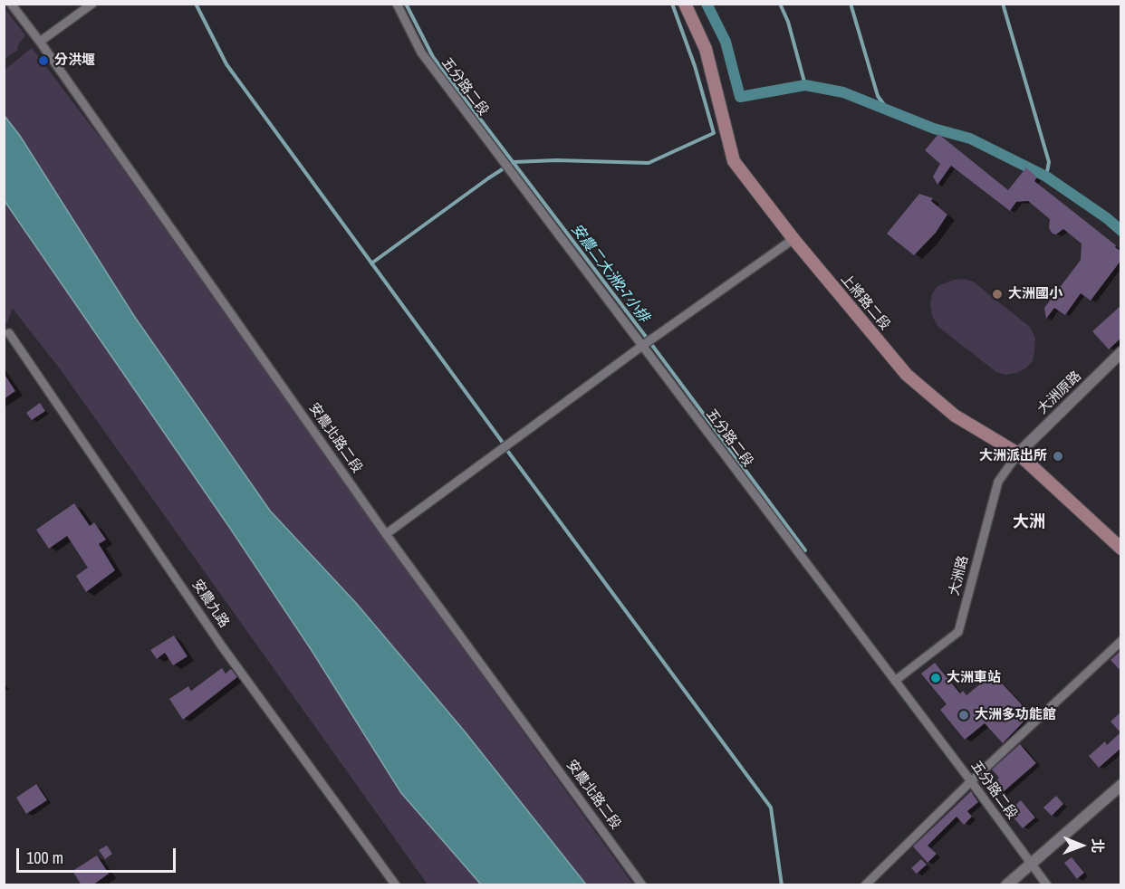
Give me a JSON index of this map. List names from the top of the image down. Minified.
{"streets":{"main road":["上將路二段"],"street":["五分路二段","大洲原路","安農北路二段","大洲路","安農九路"]},"crossings":[["五分路二段","大洲路"],["上將路二段","大洲原路"],["上將路二段","大洲路"],["大洲原路","大洲路"]],"districts":["大洲"],"water":["安農二大洲2-7小排"],"places":["分洪堰","大洲國小","大洲派出所","大洲車站","大洲多功能館"],"scale_bar":"100 m","north":"right"}
